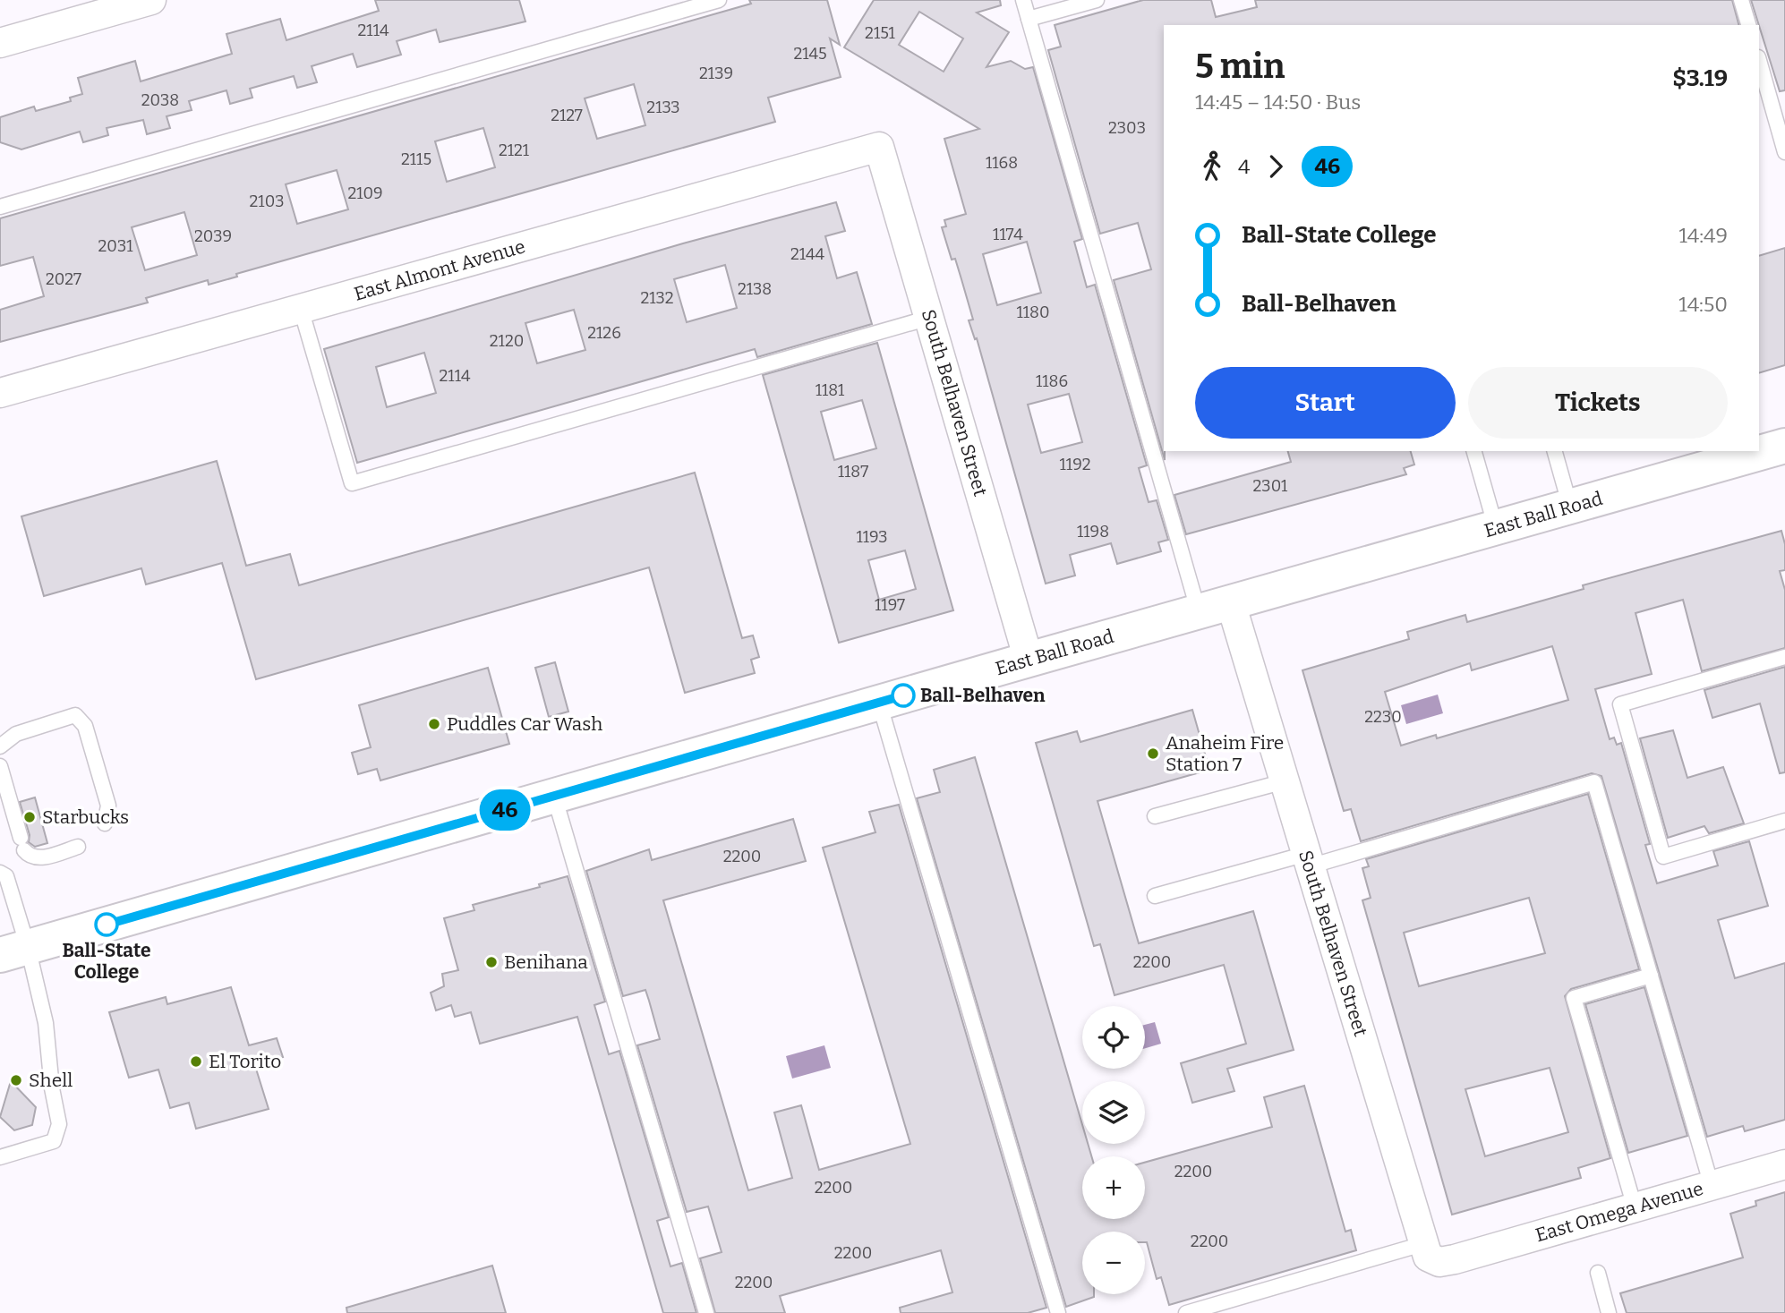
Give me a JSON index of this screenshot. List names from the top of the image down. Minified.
{"streets":{"main road":["East Ball Road"],"street":["East Almont Avenue","South Belhaven Street","East Omega Avenue"]},"crossings":[["East Almont Avenue","South Belhaven Street"],["South Belhaven Street","East Ball Road"],["South Belhaven Street","East Omega Avenue"]],"places":["Ball-Belhaven","Puddles Car Wash","Anaheim Fire Station 7","Starbucks","Ball-State College","Benihana","El Torito","Shell"],"lines":["bus line 46"],"house_numbers":["2114","2151","2145","2139","2038","2133","2127","2303","2121","2115","1168","2109","2103","1174","2039","2031","2144","2027","2138","2132","1180","2126","2120","2114","1186","1181","1192","1187","2301","1198","1193","1197","2230","2200","2200","2200","2200","2200","2200","2200"],"page":{"on_map":"46","heading":["5 min","14:45 – 14:50 · Bus","$3.19"],"legs":["4","46"],"list":[{"name":"Ball-State College","value":"14:49"},{"name":"Ball-Belhaven","value":"14:50"}],"buttons":["Start","Tickets"],"map_buttons":["+","−"]}}
